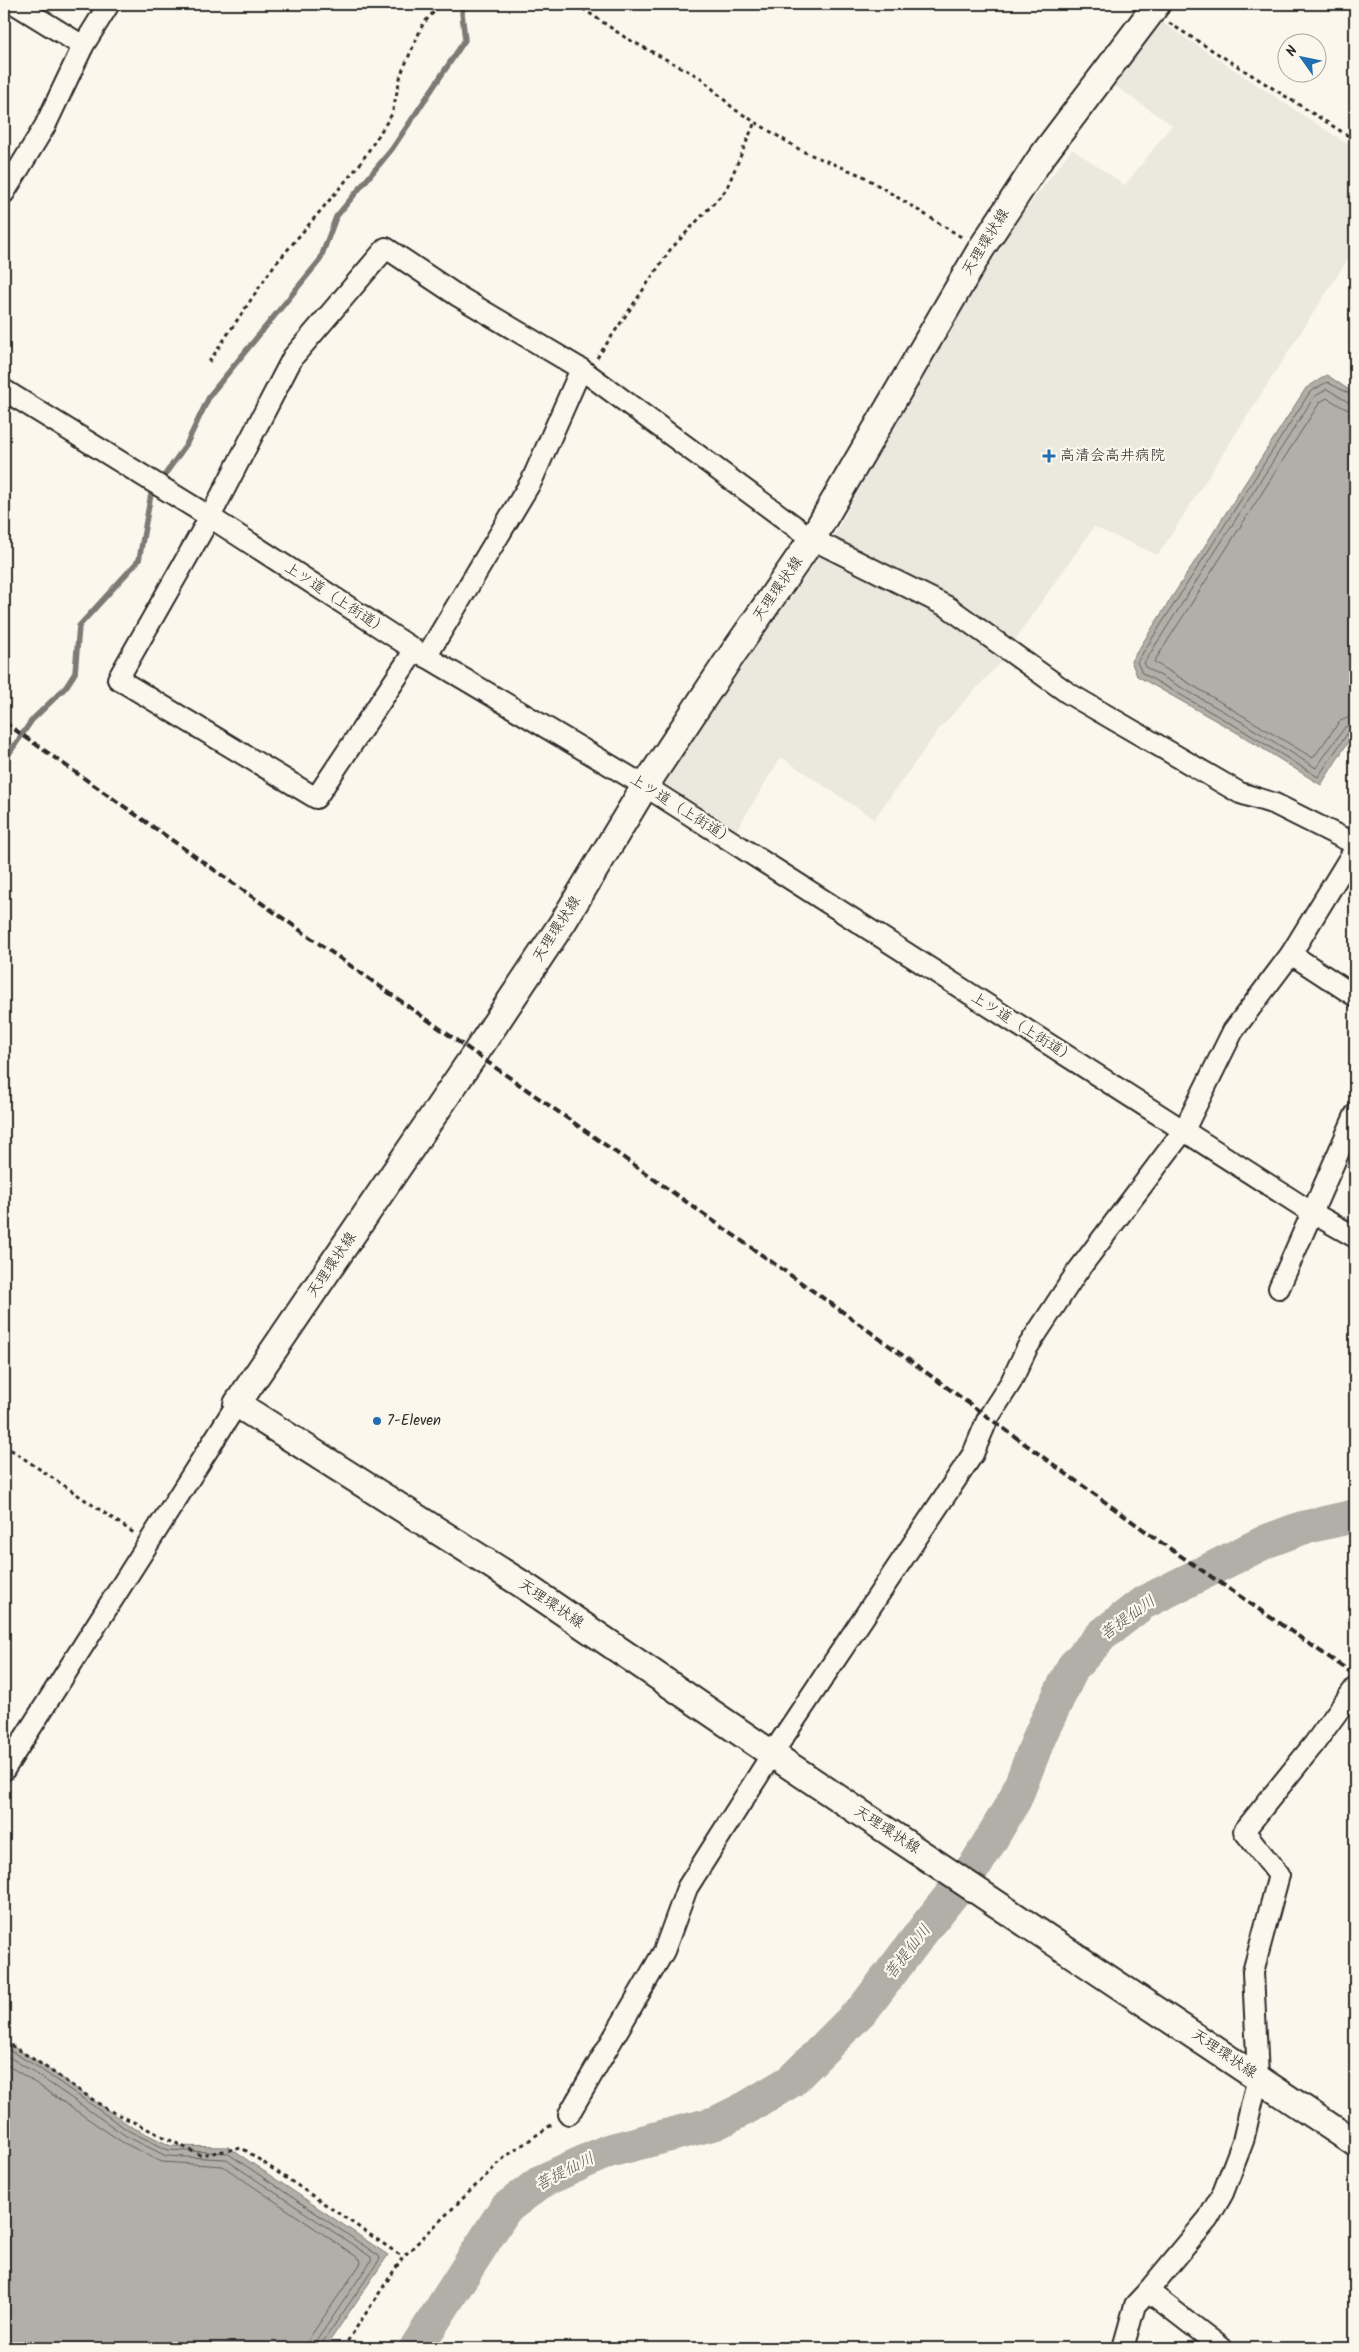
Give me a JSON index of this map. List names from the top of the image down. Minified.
{"streets":{"main road":["天理環状線"],"street":["上ツ道（上街道）"]},"crossings":[["天理環状線","上ツ道（上街道）"]],"water":["菩提仙川"],"places":{"health":["高清会高井病院"],"other":["7-Eleven"]},"north":"top left"}
